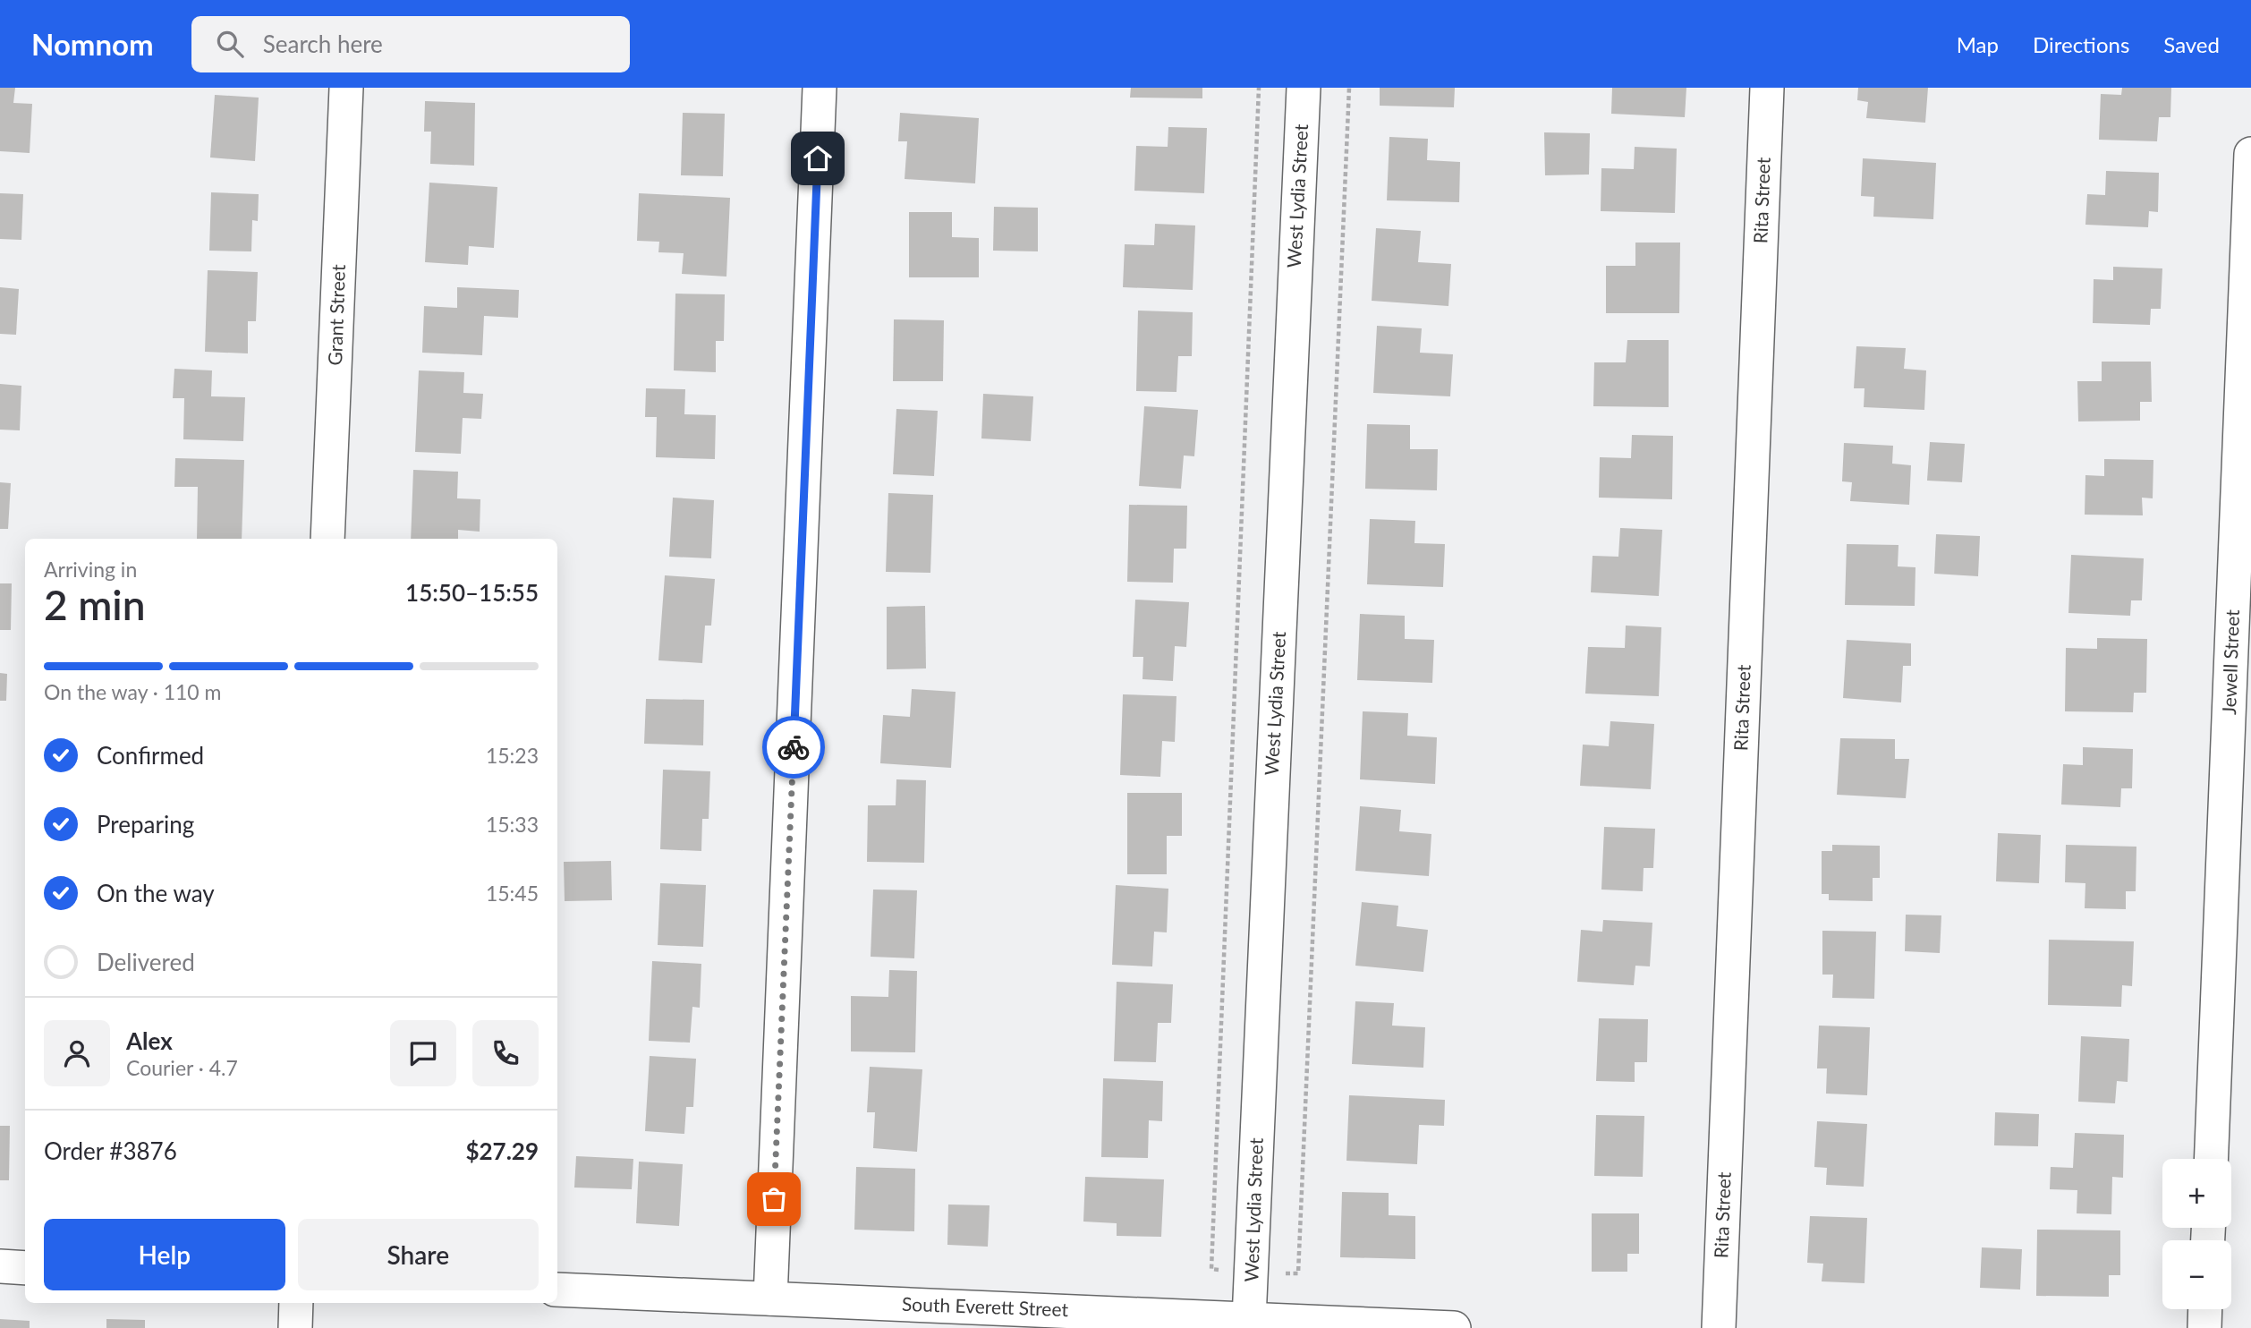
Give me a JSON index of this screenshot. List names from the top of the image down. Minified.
{"streets":{"street":["West Lydia Street","Rita Street","Grant Street","Jewell Street","South Everett Street"]},"crossings":[["West Lydia Street","South Everett Street"]],"page":{"header":"Nomnom","search":"Search here","nav":["Map","Directions","Saved"],"heading":["2 min","Arriving in","15:50–15:55"],"panel":["Alex","Courier · 4.7","Order #3876","$27.29"],"bar":"On the way · 110 m","list":[["Confirmed","15:23"],["Preparing","15:33"],["On the way","15:45"],"Delivered"],"map_buttons":["+","−"],"buttons":["Help","Share"]}}
